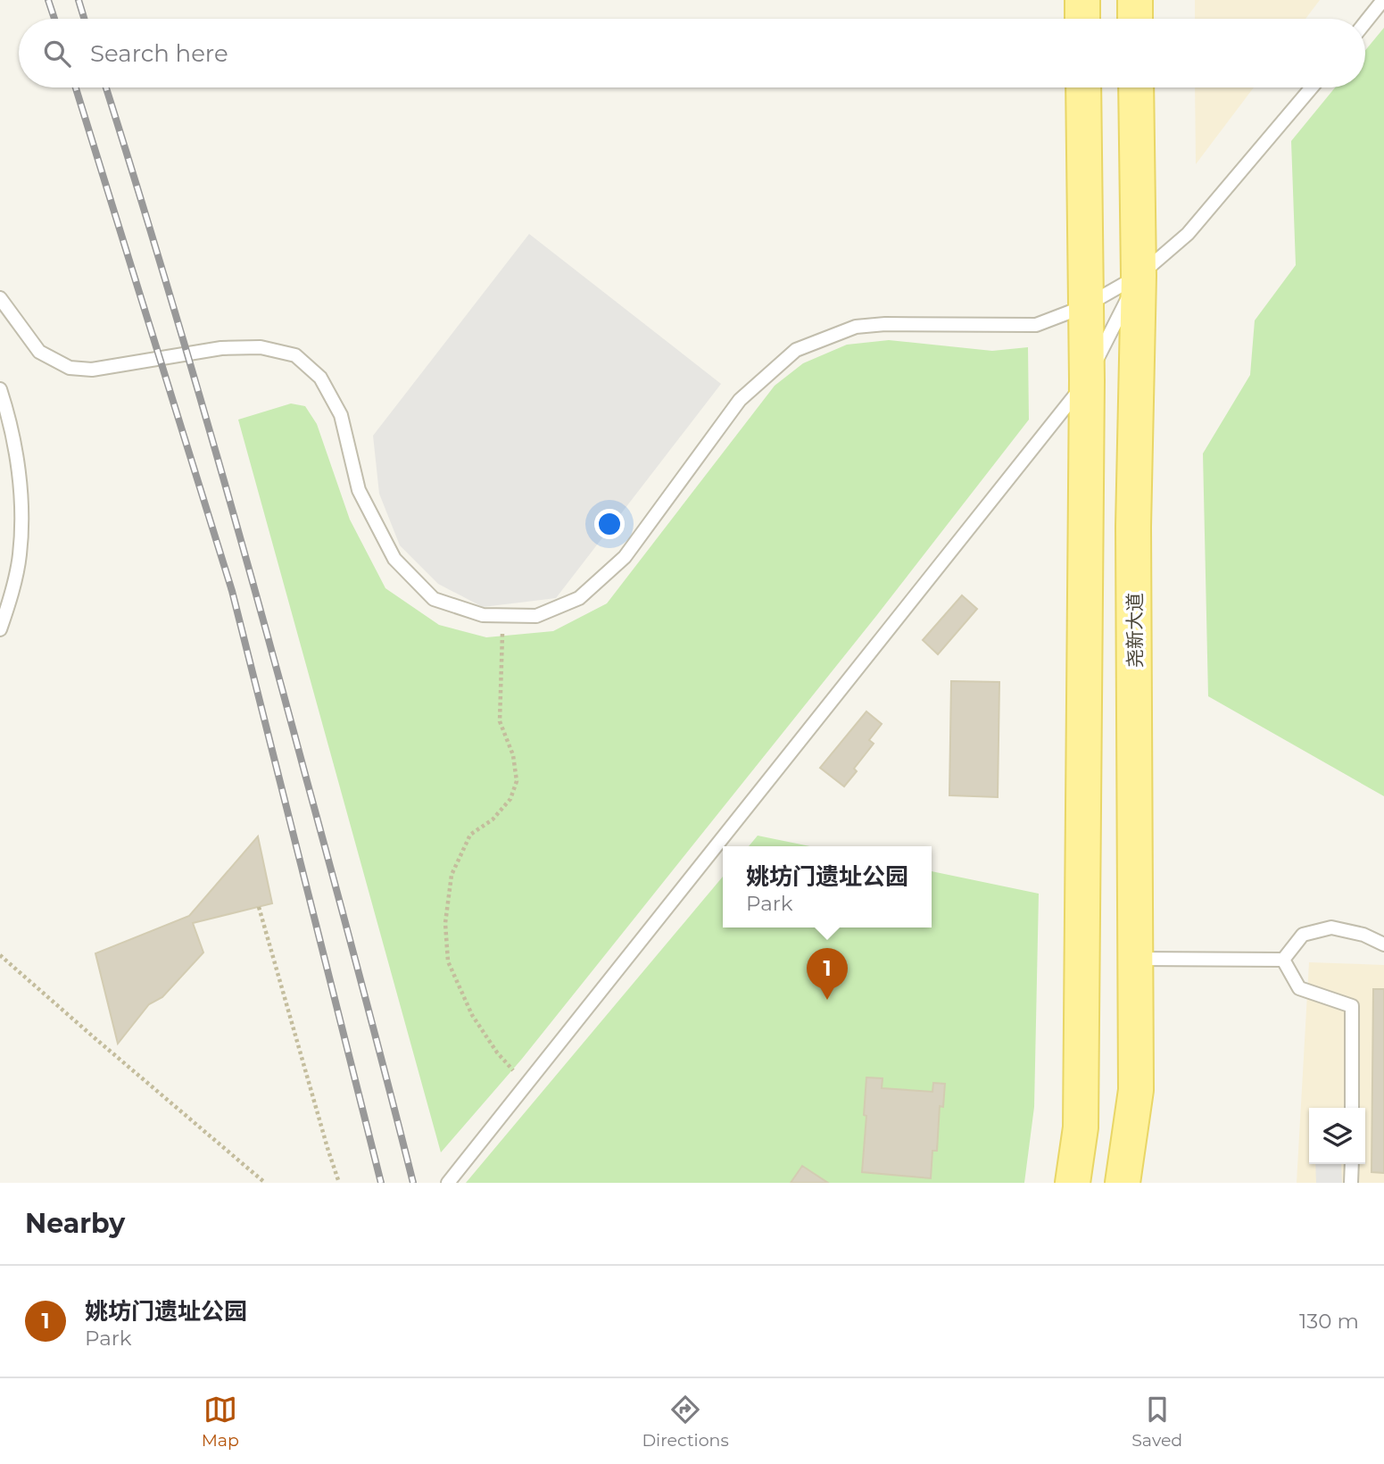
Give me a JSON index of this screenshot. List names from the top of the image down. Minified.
{"streets":{"main road":["尧新大道"]},"page":{"search":"Search here","popup":["姚坊门遗址公园","Park"],"pins":"1","heading":"Nearby","list":[{"mark":"1","name":"姚坊门遗址公园","note":"Park","value":"130 m"}],"nav":["Map","Directions","Saved"]}}
